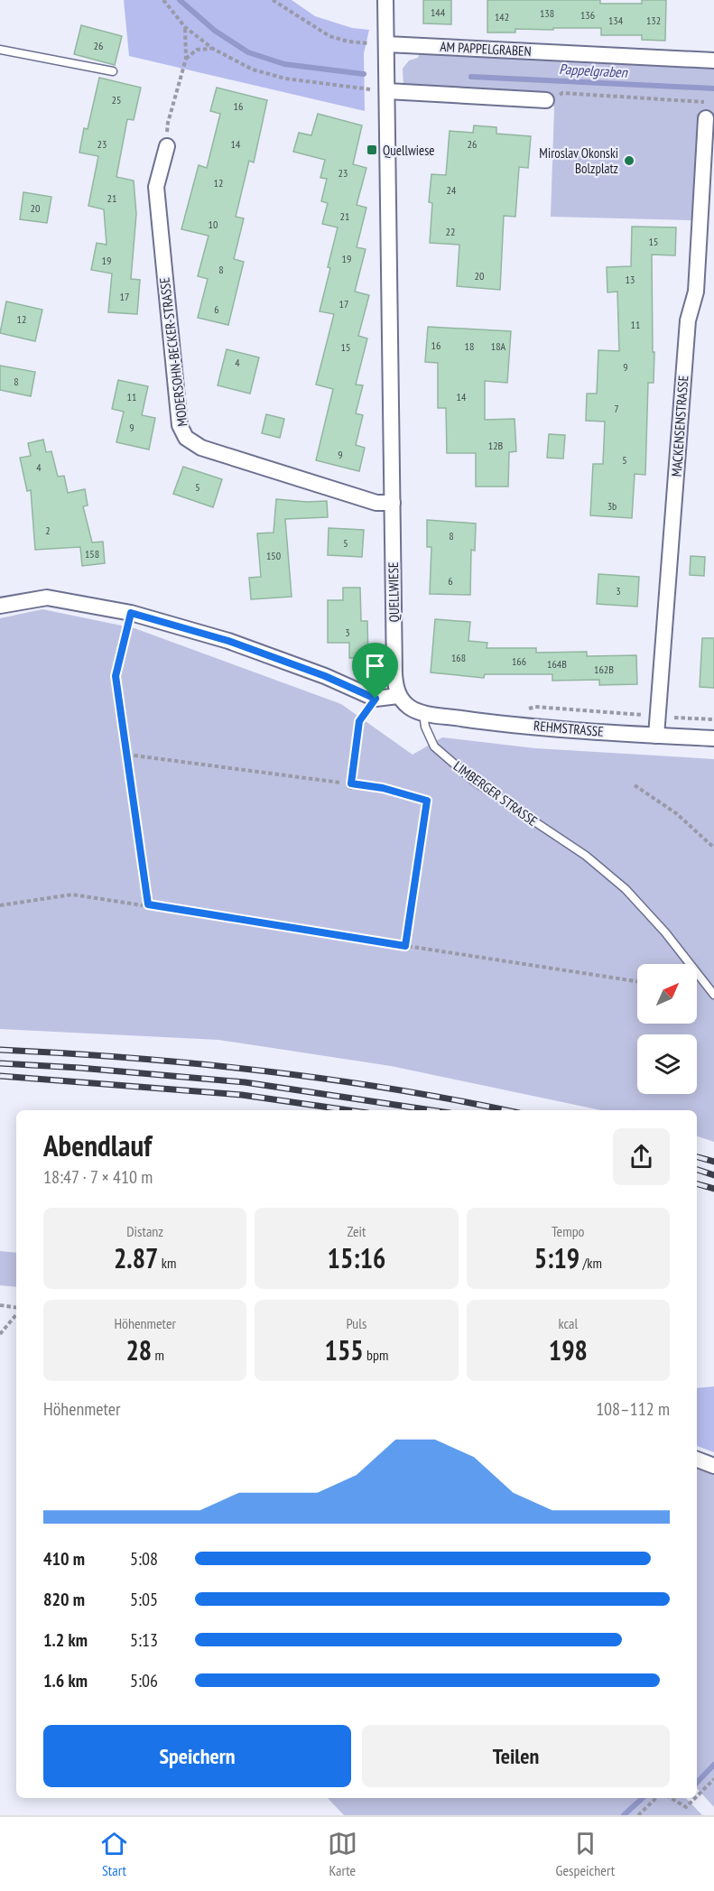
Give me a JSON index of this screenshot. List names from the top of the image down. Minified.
{"streets":{"street":["AM PAPPELGRABEN","MODERSOHN-BECKER-STRASSE","MACKENSENSTRASSE","QUELLWIESE","REHMSTRASSE"],"lane":["LIMBERGER STRASSE"]},"crossings":[["AM PAPPELGRABEN","QUELLWIESE"],["MODERSOHN-BECKER-STRASSE","QUELLWIESE"],["MACKENSENSTRASSE","REHMSTRASSE"],["REHMSTRASSE","LIMBERGER STRASSE"]],"water":["Pappelgraben"],"places":{"transit":["Quellwiese"],"other":["Miroslav Okonski Bolzplatz"]},"house_numbers":["144","138","136","142","134","132","26","25","16","23","14","26","23","12","24","21","20","21","10","22","15","19","19","8","20","13","17","17","6","12","11","16","18","18A","15","4","9","8","11","14","7","9","12B","9","5","4","5","3b","2","8","5","158","150","6","3","3","168","166","164B","162B"],"north":"top right","page":{"heading":["Abendlauf","18:47 · 7 × 410 m"],"stats":[["Distanz","2.87 km"],["Zeit","15:16"],["Tempo","5:19 /km"],["Höhenmeter","28 m"],["Puls","155 bpm"],["kcal","198"]],"chart":["Höhenmeter","108–112 m"],"list":[{"name":"410 m","note":"5:08"},{"name":"820 m","note":"5:05"},{"name":"1.2 km","note":"5:13"},{"name":"1.6 km","note":"5:06"}],"buttons":["Speichern","Teilen"],"tabs":["Start","Karte","Gespeichert"]}}
